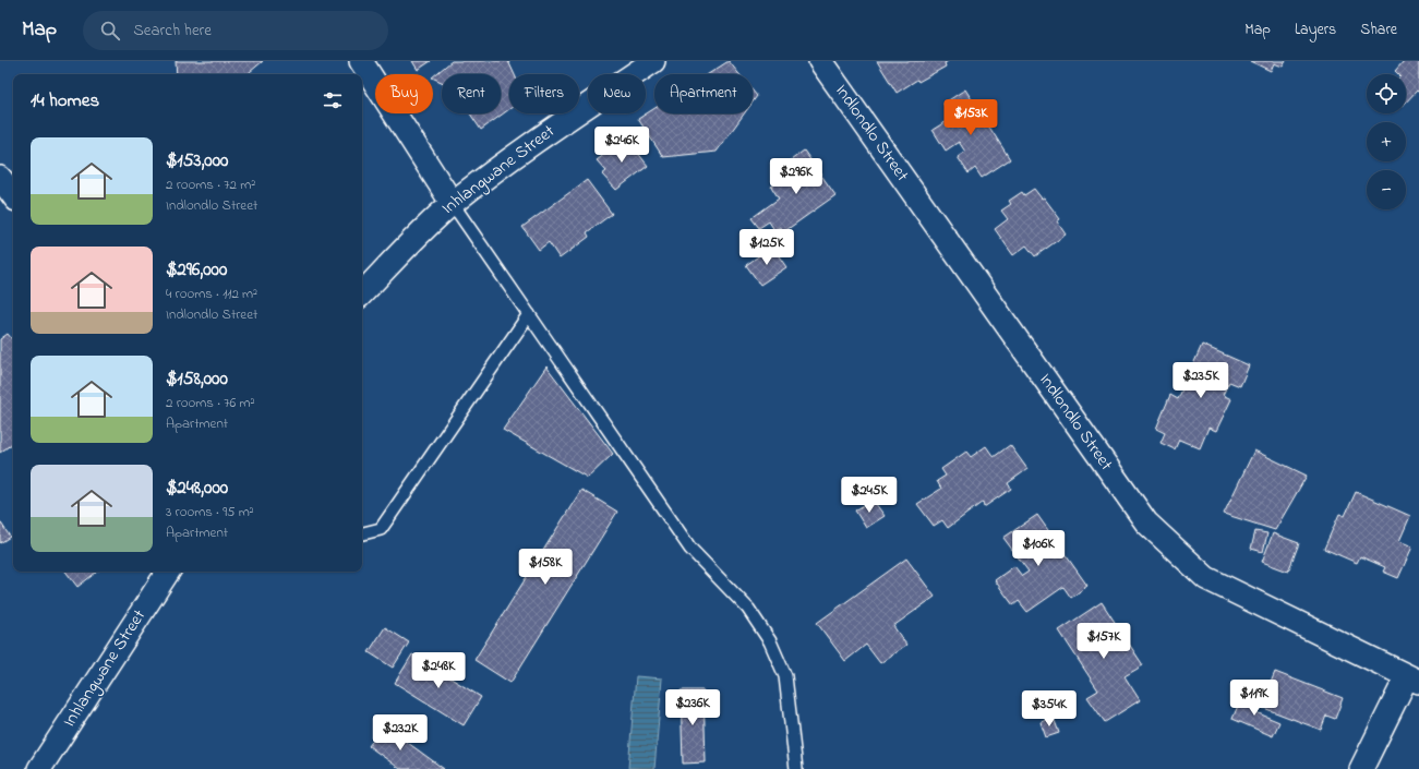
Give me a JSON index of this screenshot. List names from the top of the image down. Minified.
{"streets":{"street":["Indlondlo Street","Inhlangwane Street"]},"page":{"header":"Map","search":"Search here","nav":["Map","Layers","Share"],"map_buttons":["+","−"],"chip":["Buy","Rent","Filters","New","Apartment"],"heading":"14 homes","price":["$153K","$246K","$296K","$125K","$235K","$245K","$106K","$158K","$157K","$248K","$119K","$236K","$354K","$232K"],"list":[{"name":"$153,000","note":"2 rooms · 72 m² · Indlondlo Street"},{"name":"$296,000","note":"4 rooms · 112 m² · Indlondlo Street"},{"name":"$158,000","note":"2 rooms · 76 m² · Apartment"},{"name":"$248,000","note":"3 rooms · 95 m² · Apartment"}]}}
